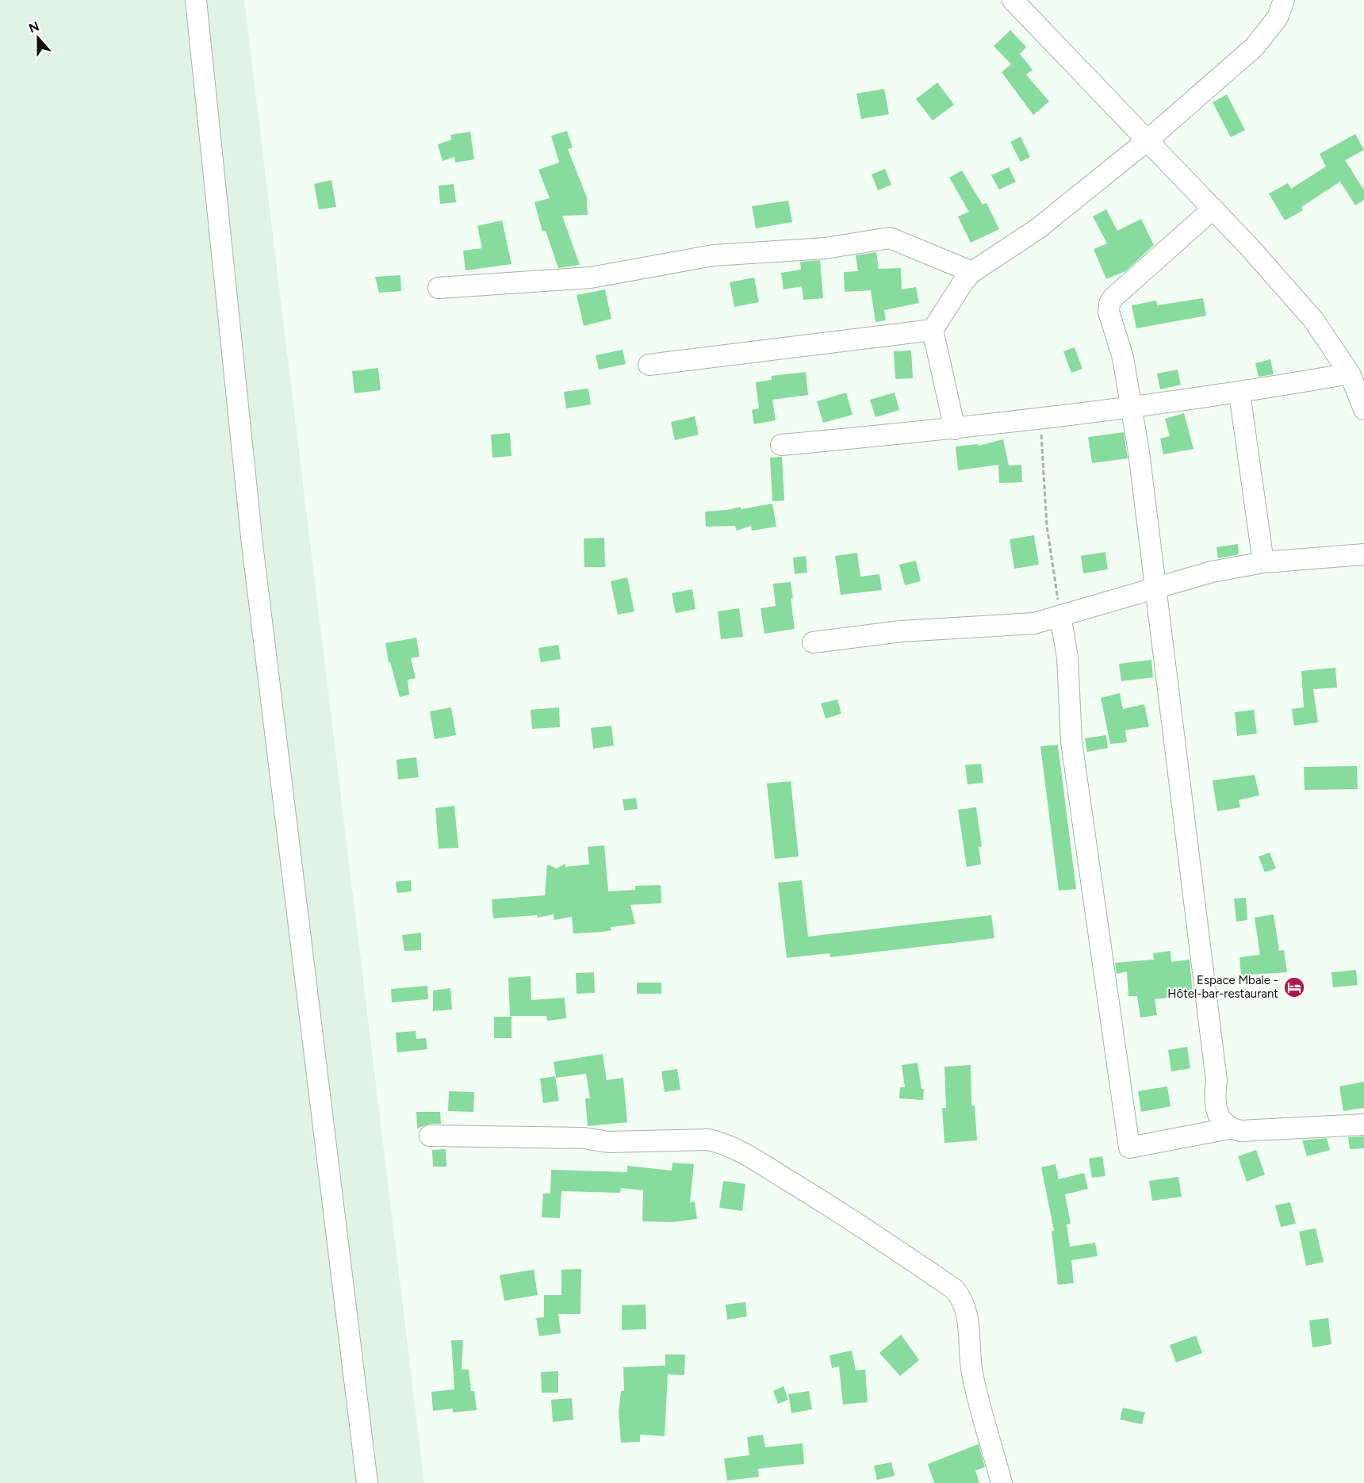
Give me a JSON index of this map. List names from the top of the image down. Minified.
{"places":{"hotel":["Espace Mbale - Hôtel-bar-restaurant"]},"north":"top"}
